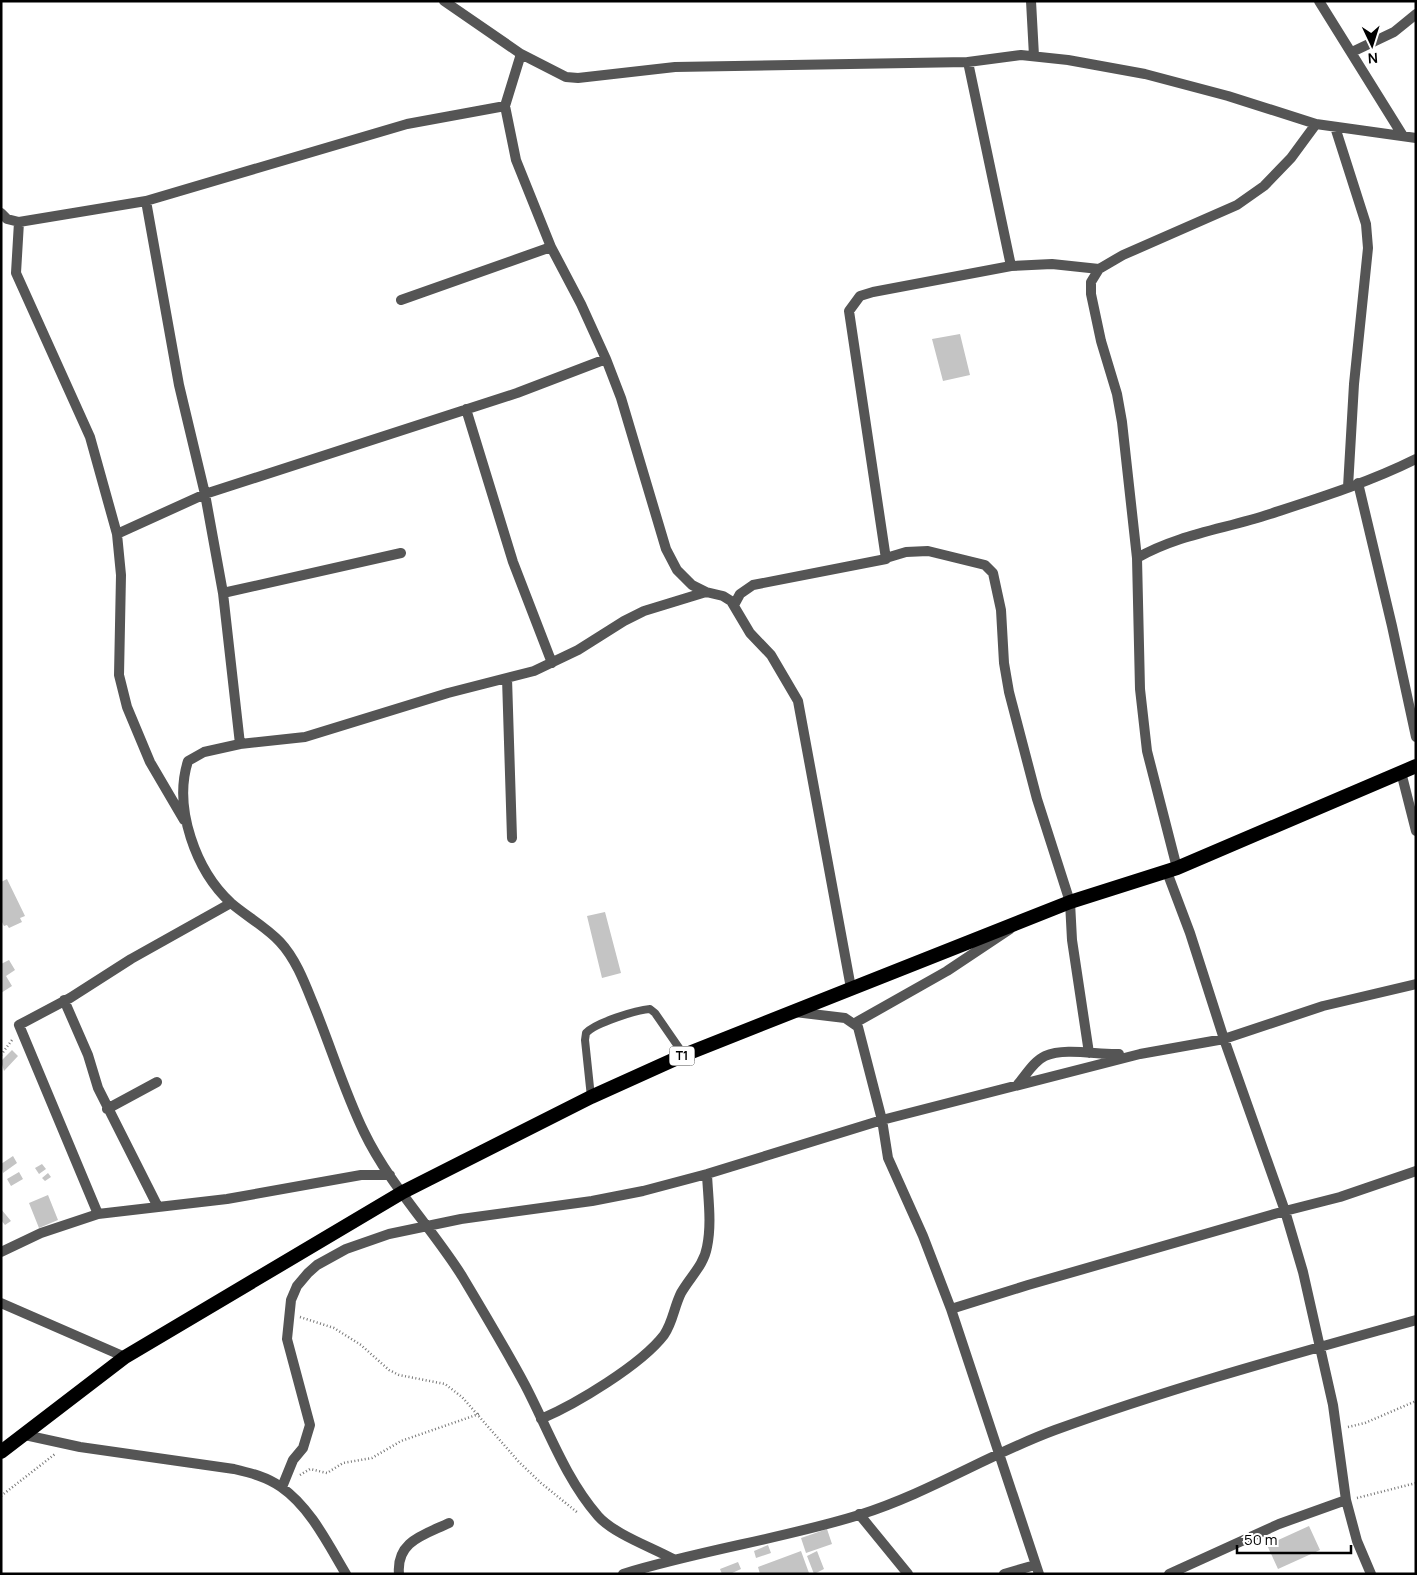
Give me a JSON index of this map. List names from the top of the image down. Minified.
{"streets":{"highway":["T1"]},"scale_bar":"50 m","north":"bottom"}
